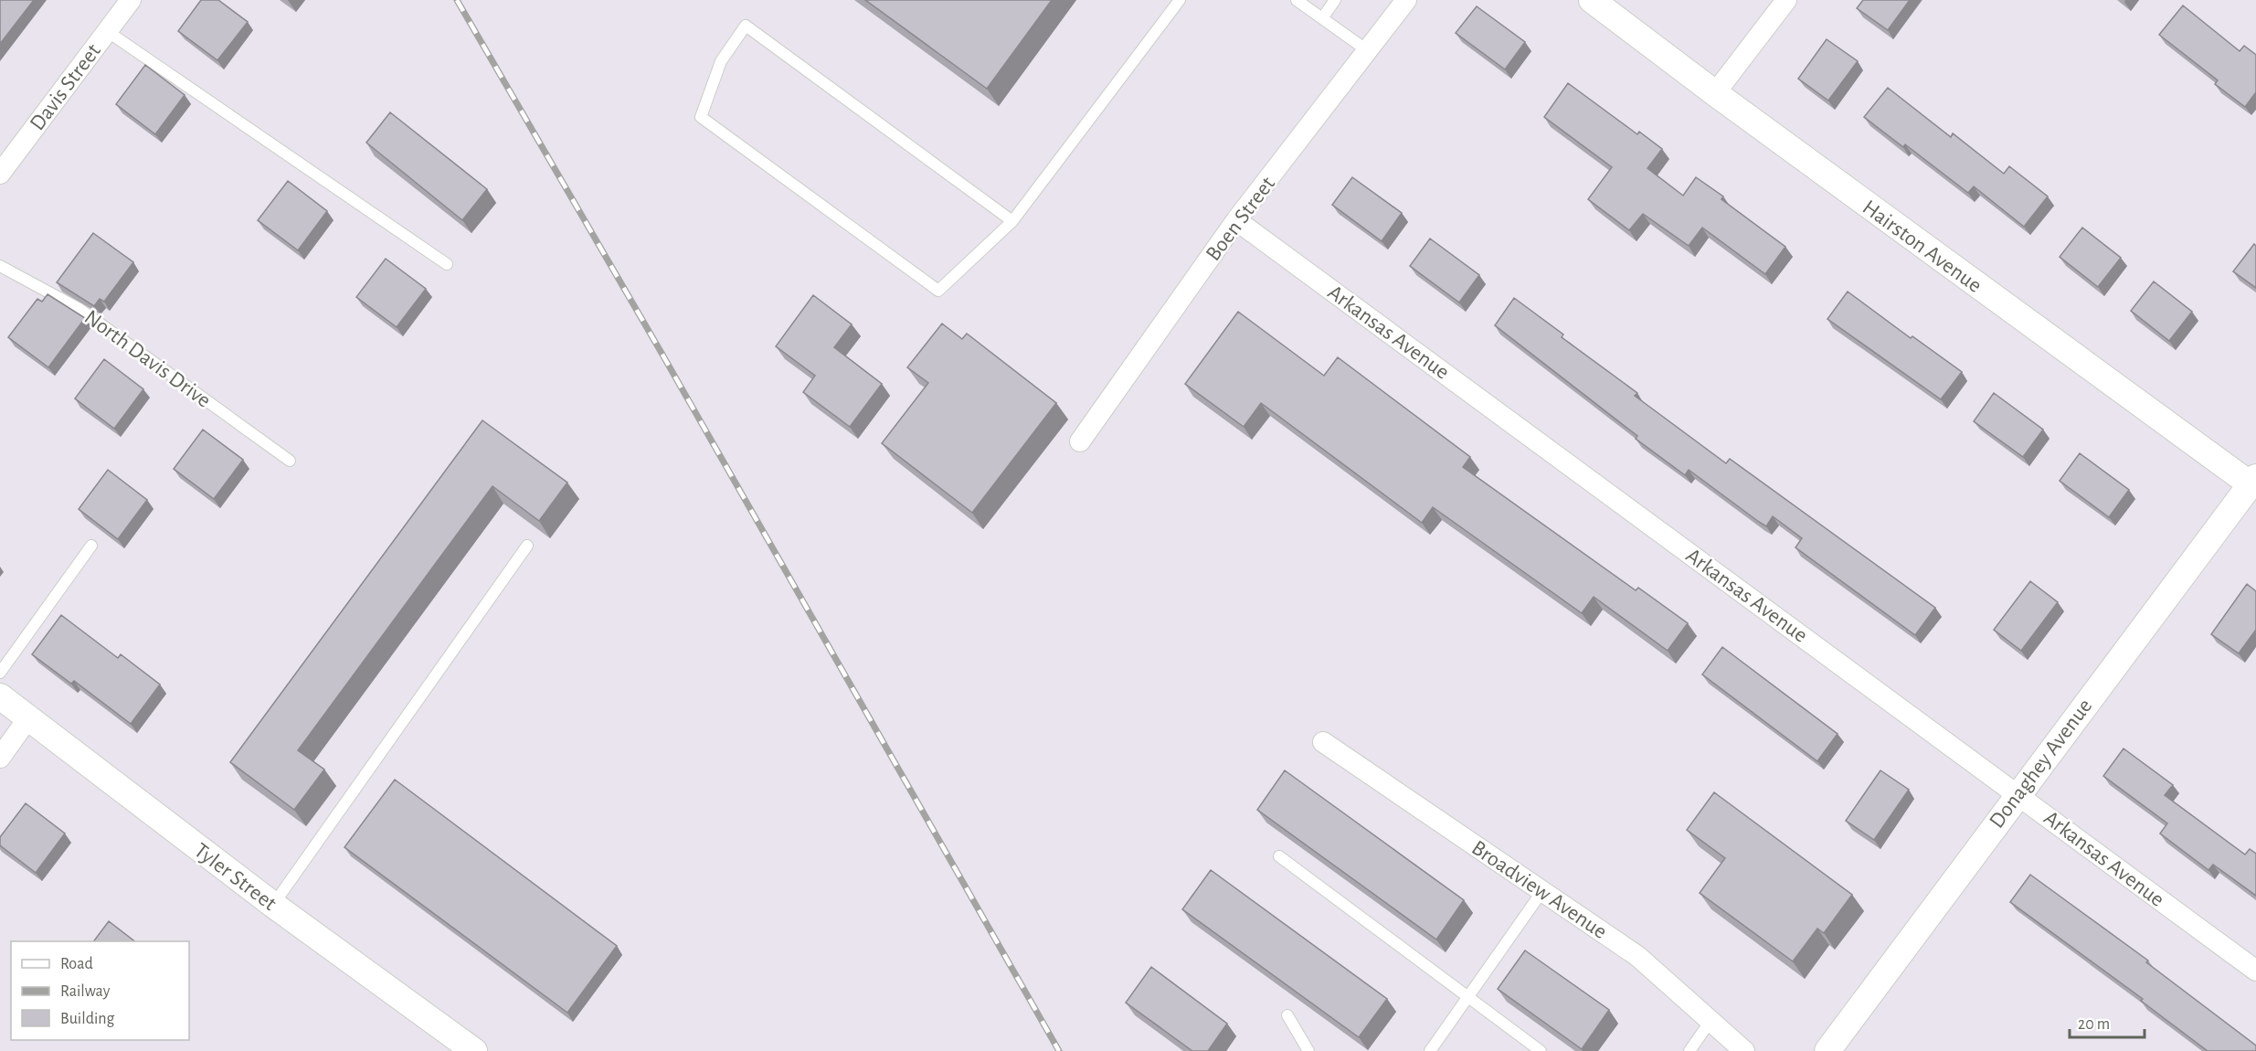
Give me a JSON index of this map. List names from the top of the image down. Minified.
{"streets":{"street":["Davis Street","Boen Street","Hairston Avenue","Arkansas Avenue","Donaghey Avenue","Tyler Street","Broadview Avenue"],"lane":["North Davis Drive"]},"crossings":[["Boen Street","Arkansas Avenue"],["Hairston Avenue","Donaghey Avenue"],["Arkansas Avenue","Donaghey Avenue"]],"legend":["Road","Railway","Building"],"scale_bar":"20 m"}
